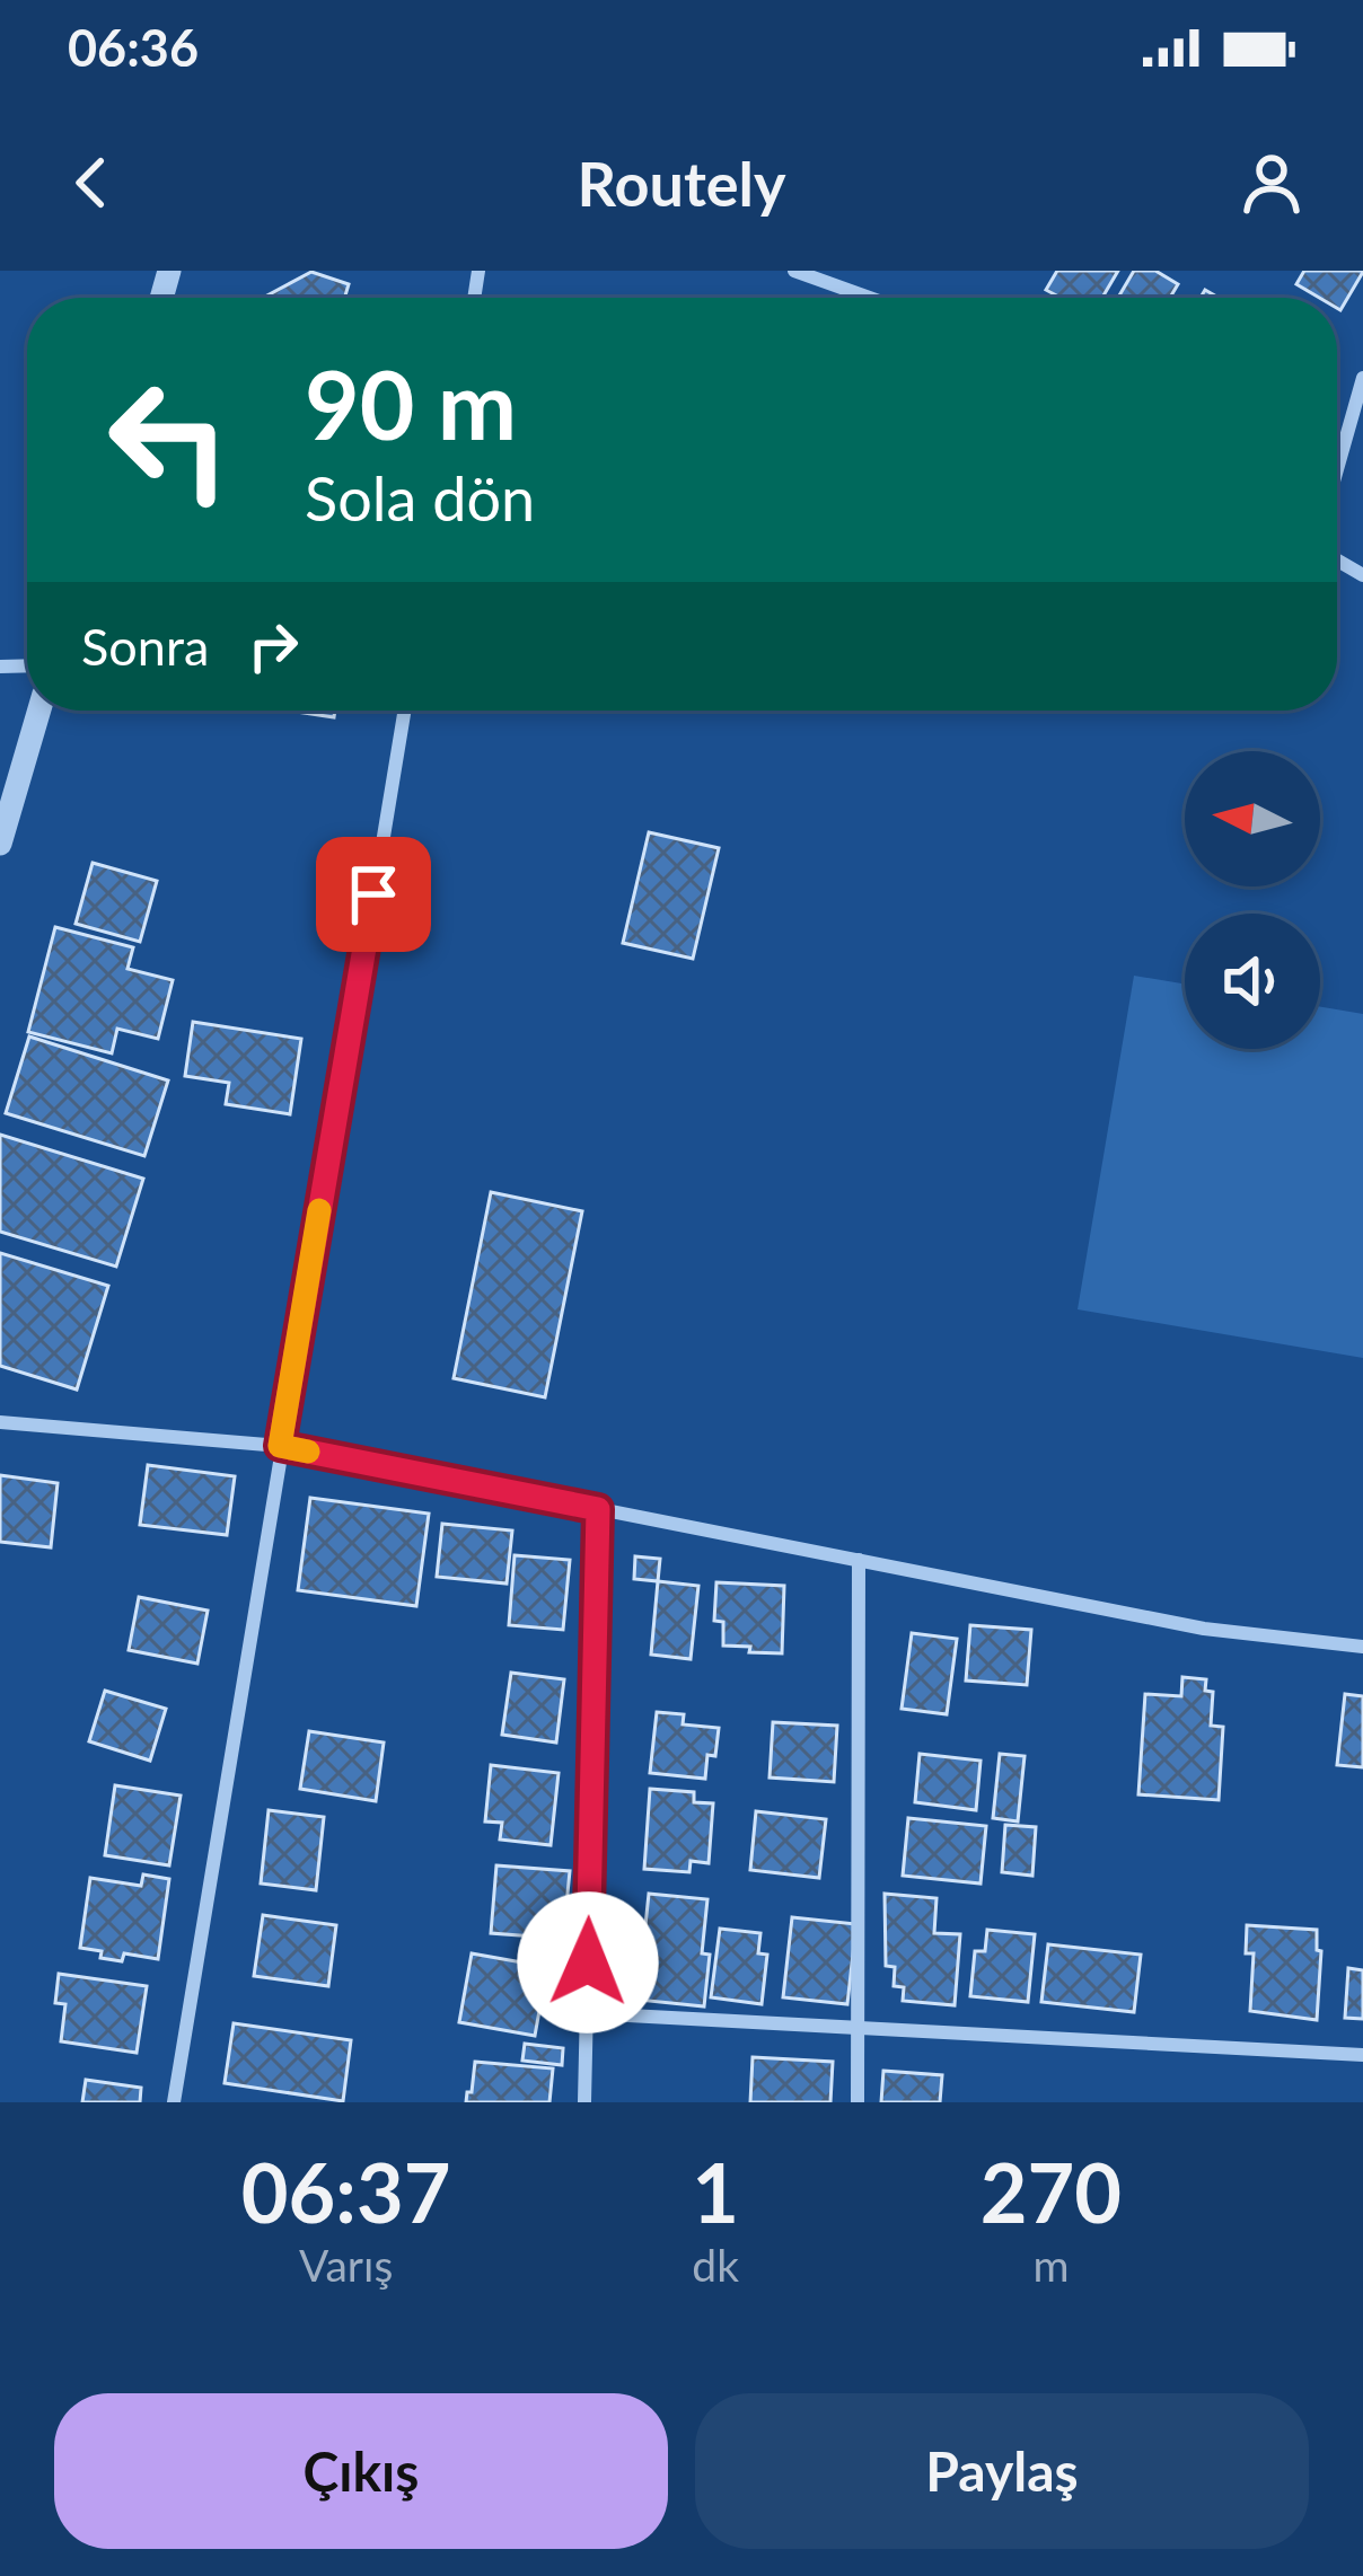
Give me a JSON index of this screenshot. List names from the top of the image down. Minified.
{"north":"left","page":{"status":"06:36","header":"Routely","turn":["90 m","Sola dön"],"then":"Sonra","eta":["06:37","Varış","1","dk","270","m"],"buttons":["Çıkış","Paylaş"]}}
